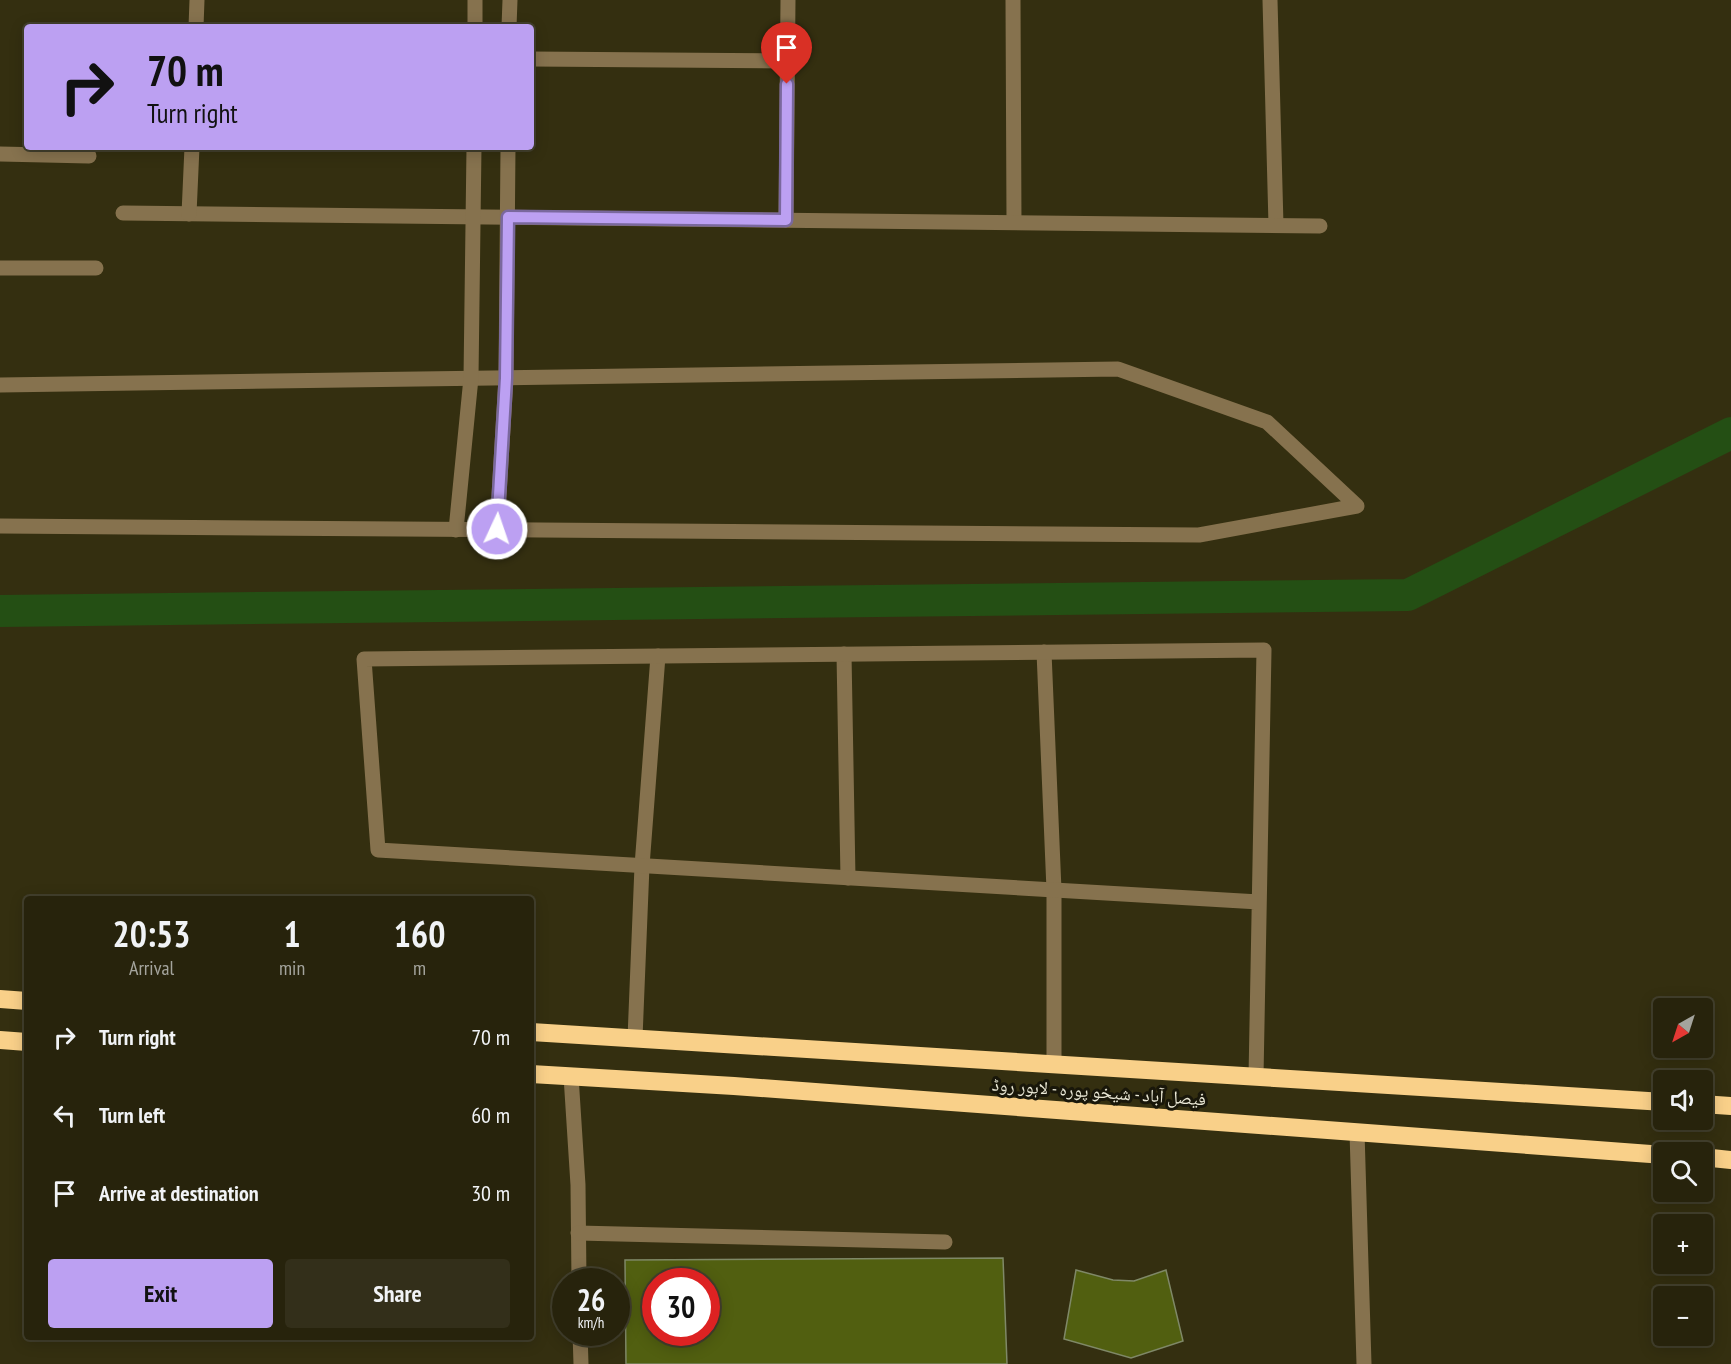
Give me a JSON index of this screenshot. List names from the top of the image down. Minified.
{"streets":{"highway":["فیصل آباد - شیخو پورہ - لاہور روڈ"]},"north":"bottom left","page":{"turn":["70 m","Turn right"],"eta":["20:53","Arrival","1","min","160","m"],"map_buttons":["+","−"],"list":[{"name":"Turn right","value":"70 m"},{"name":"Turn left","value":"60 m"},{"name":"Arrive at destination","value":"30 m"}],"buttons":["Exit","Share"],"speed":"26 km/h","limit":"30"}}
